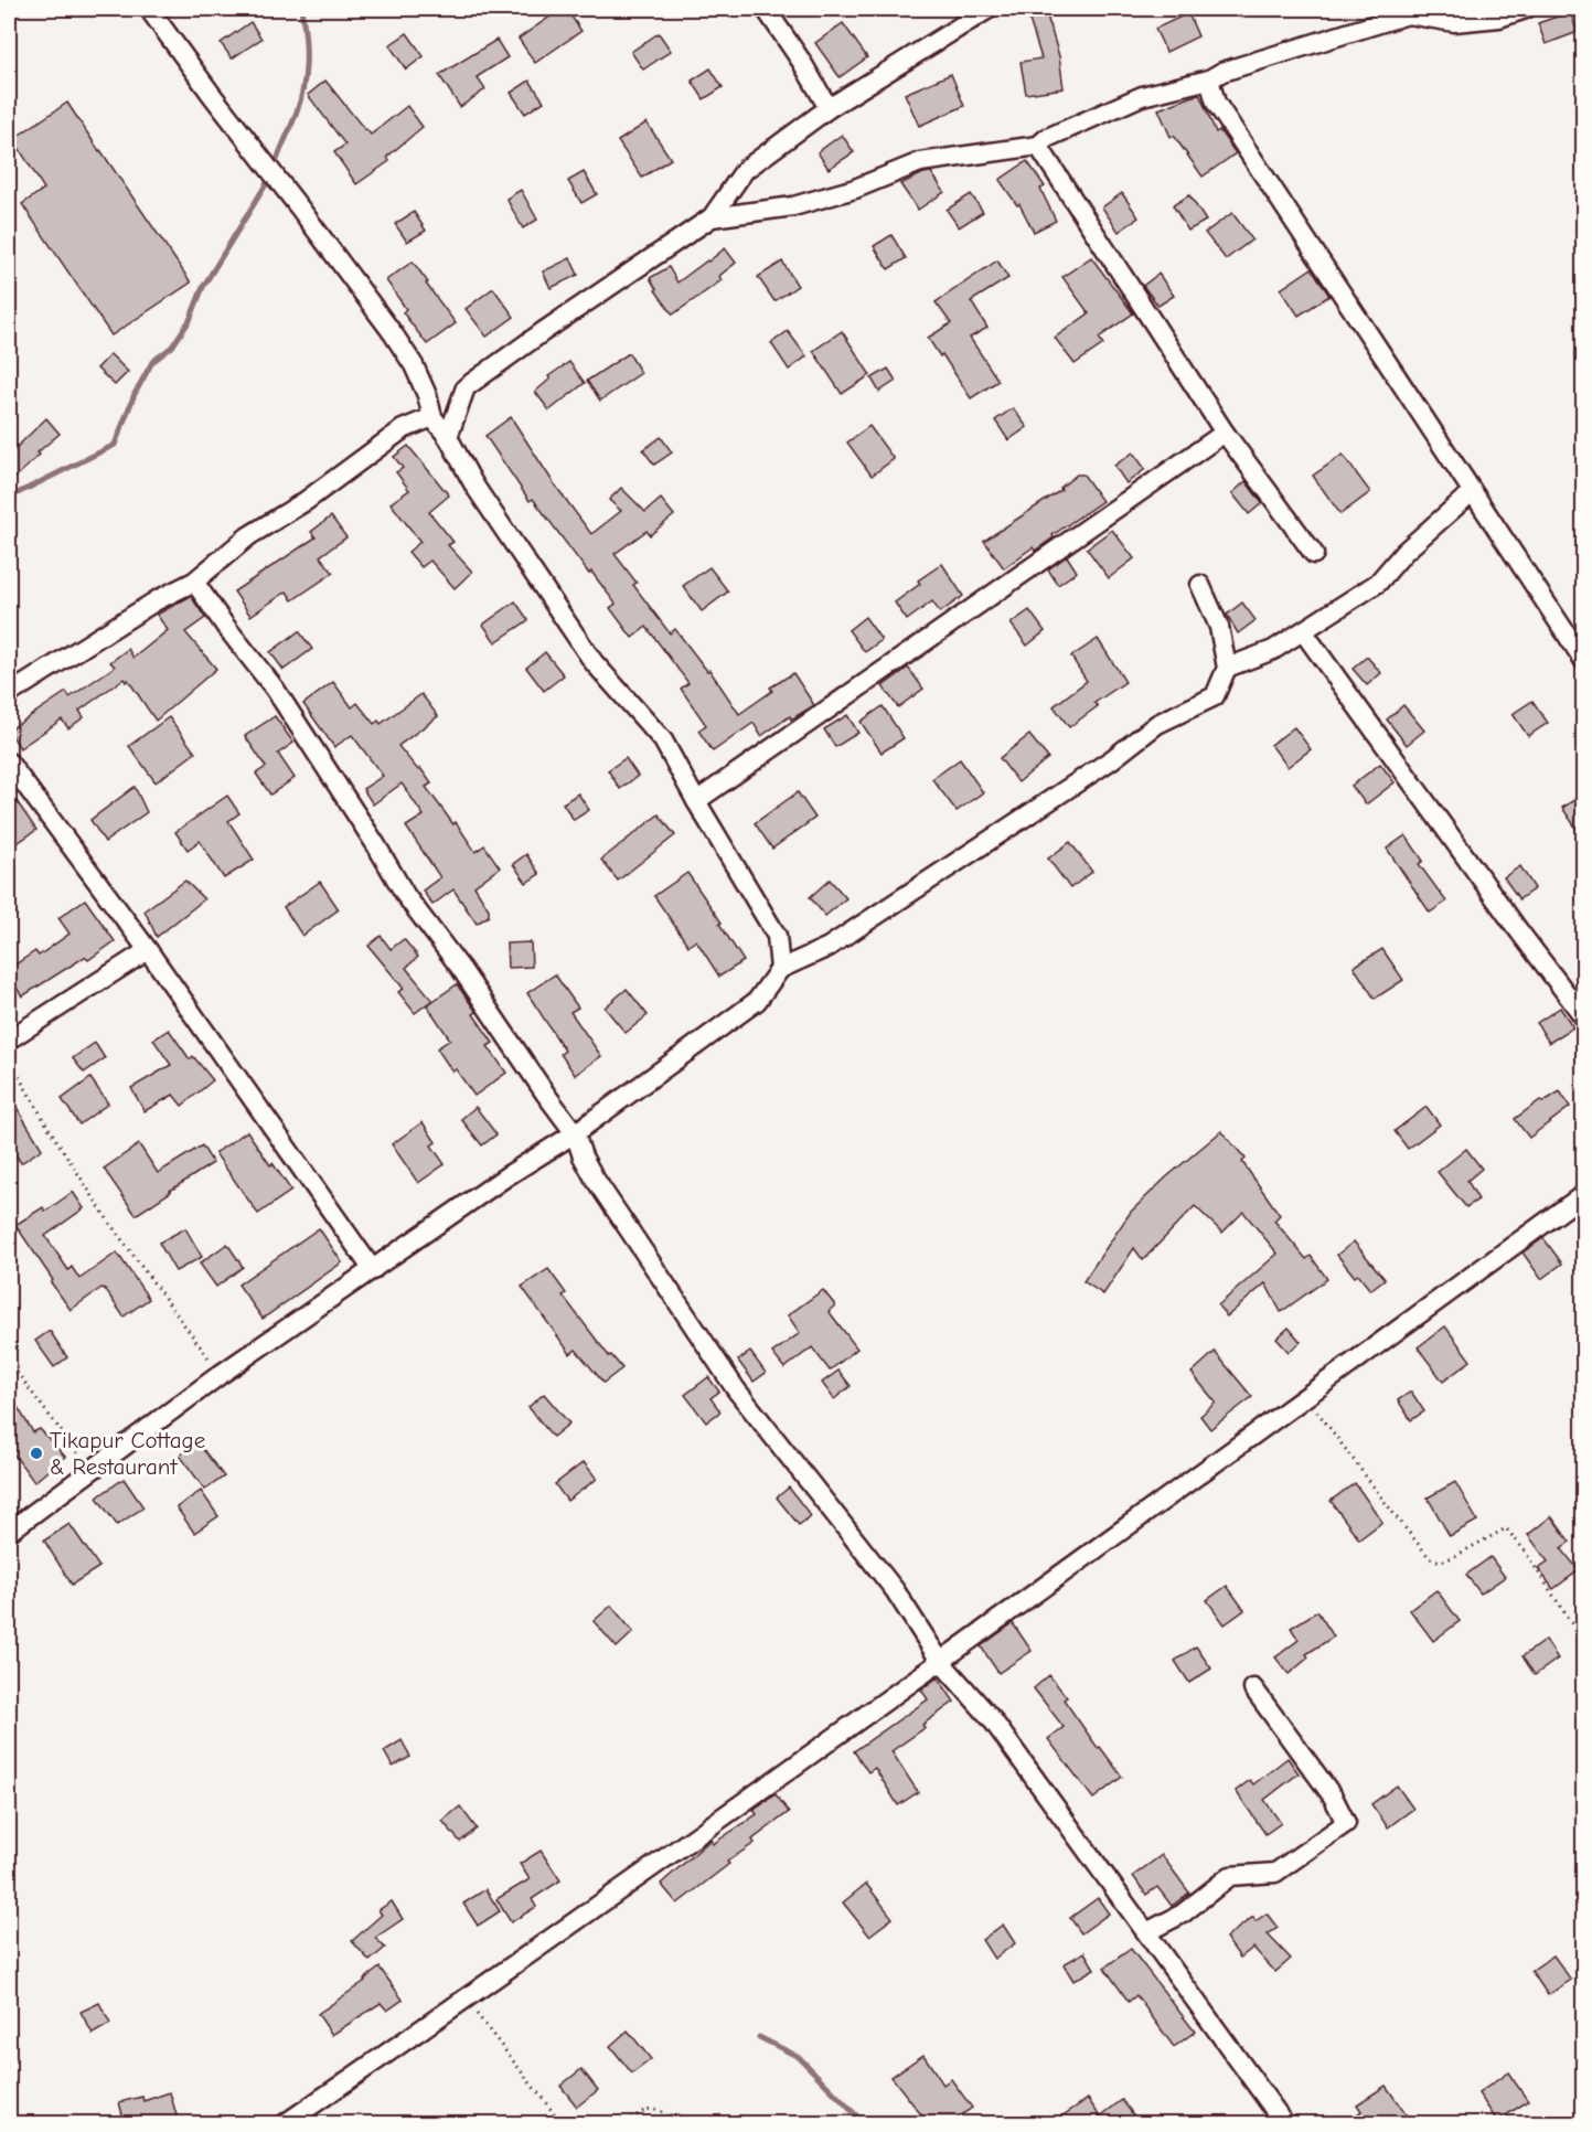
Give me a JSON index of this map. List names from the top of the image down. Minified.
{"places":["Tikapur Cottage & Restaurant"]}
